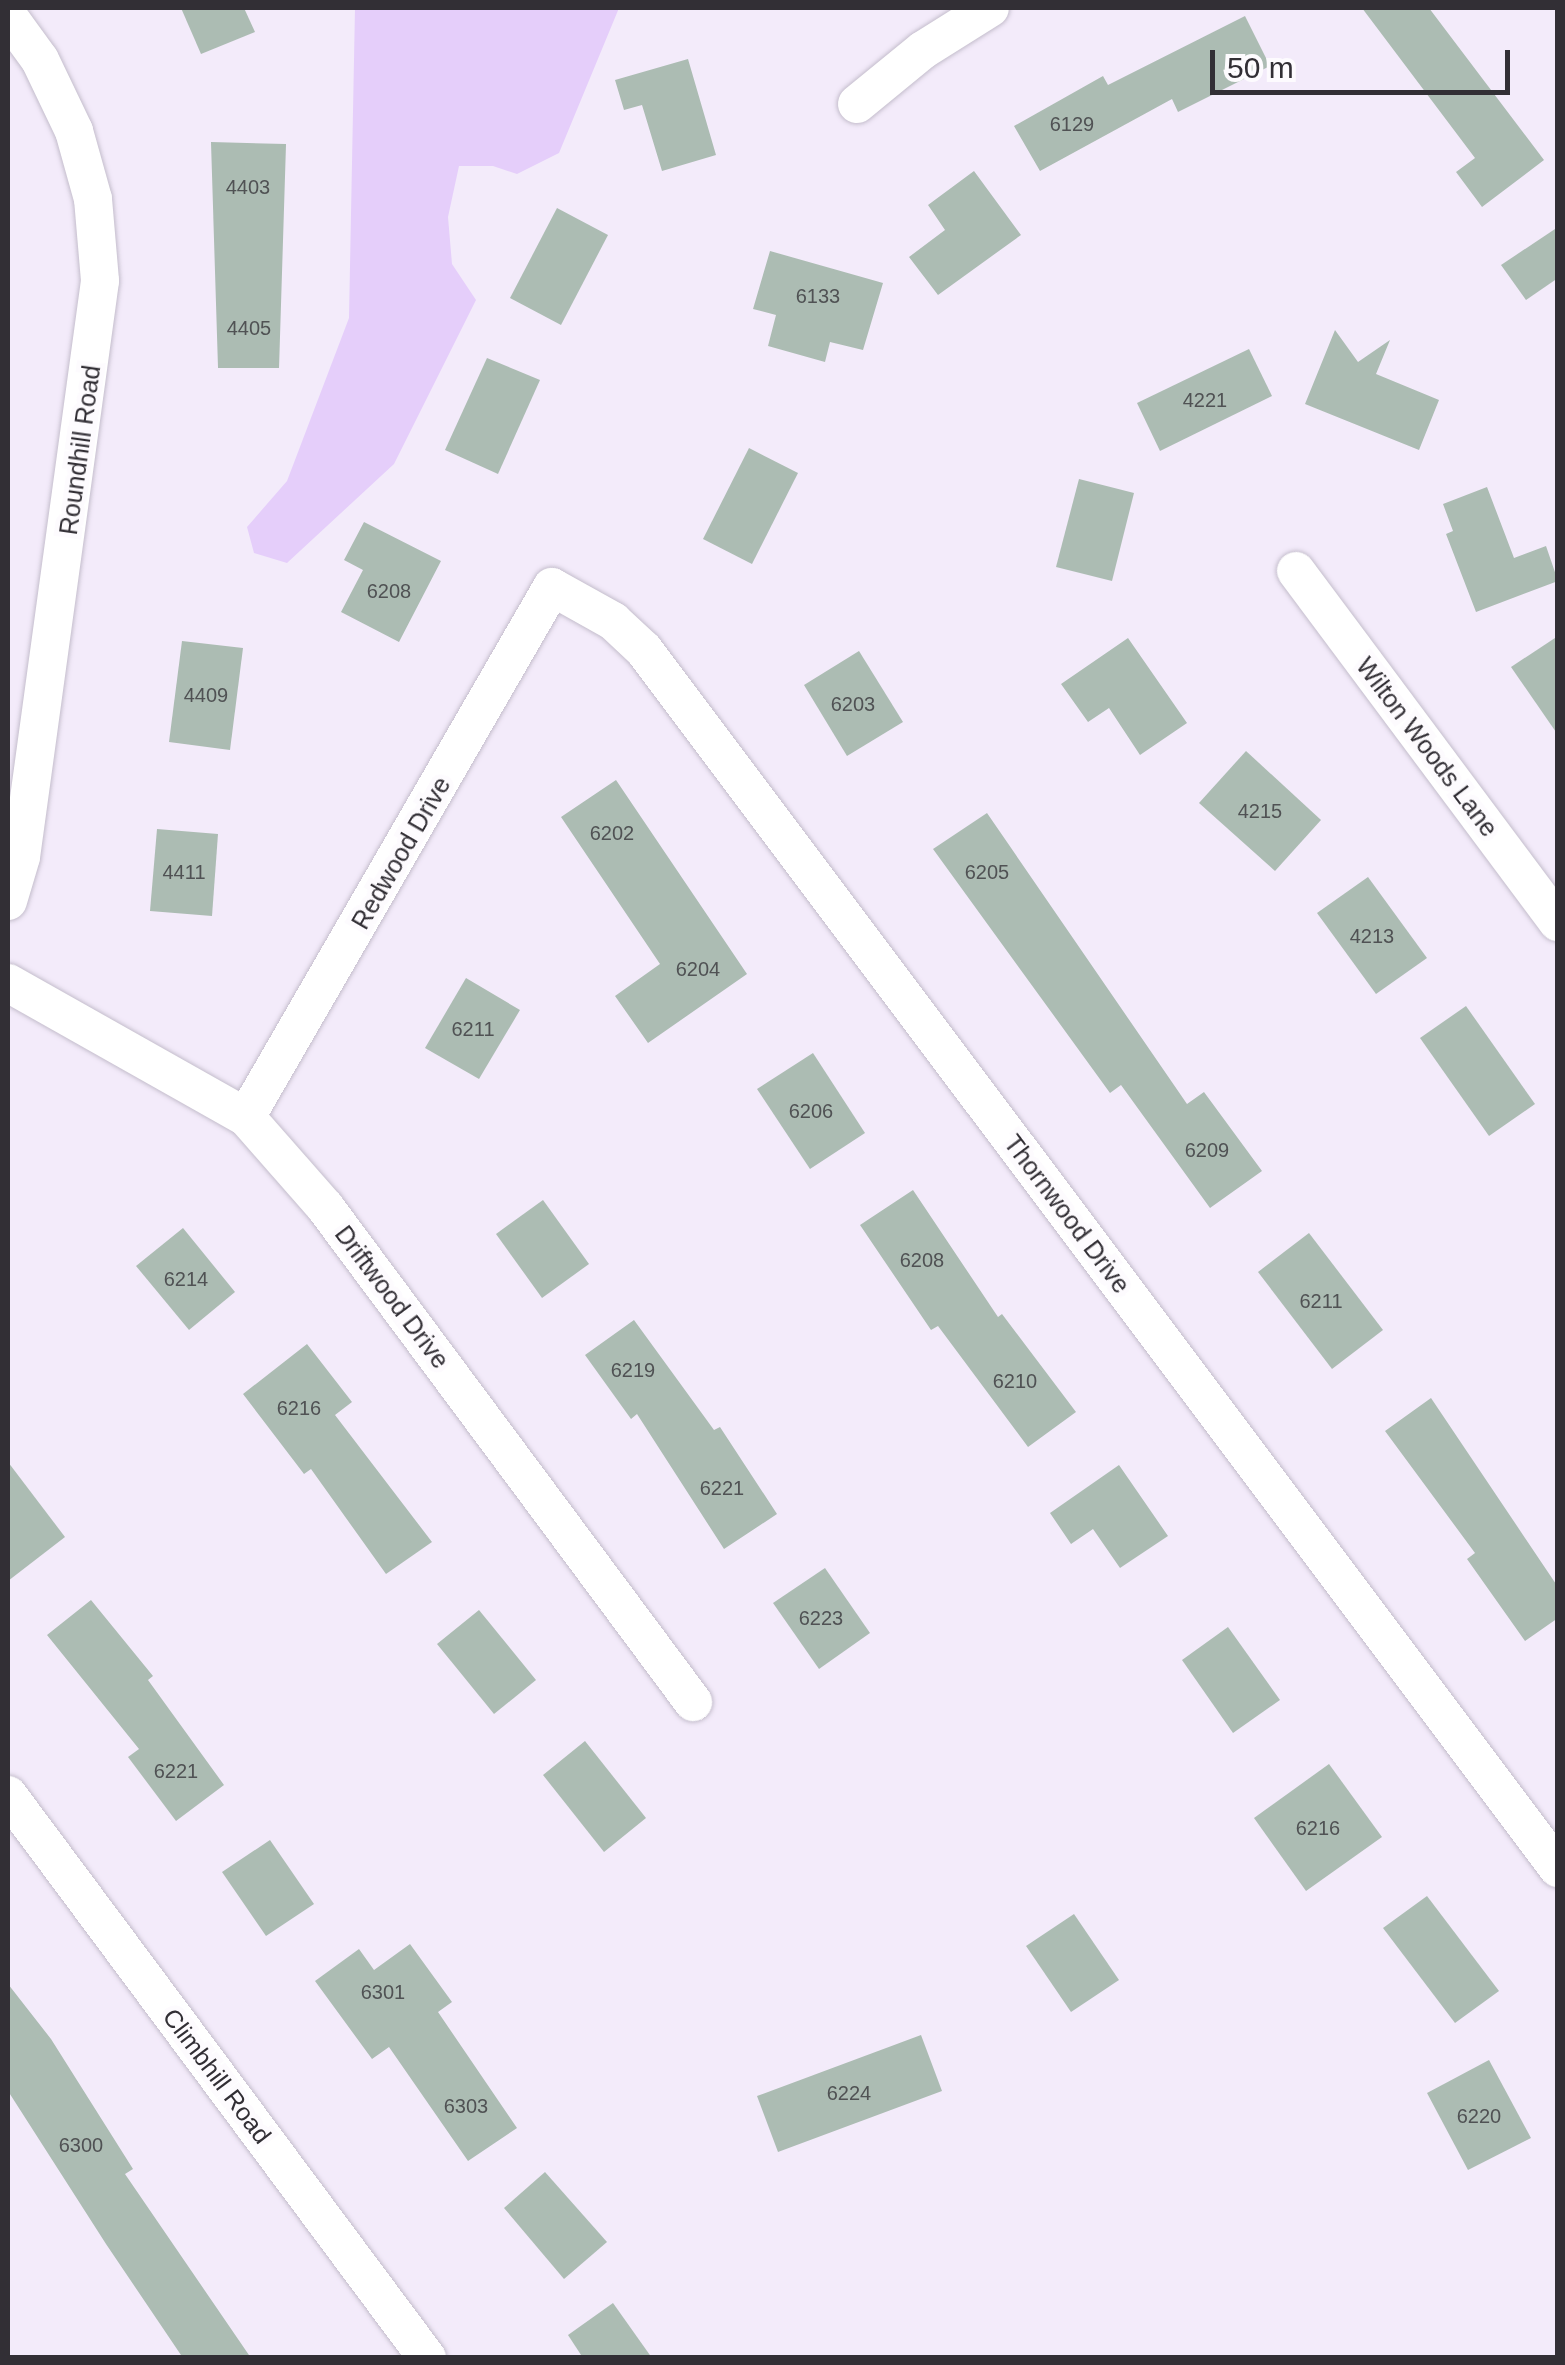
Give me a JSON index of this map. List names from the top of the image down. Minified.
{"streets":{"street":["Roundhill Road","Wilton Woods Lane","Redwood Drive","Thornwood Drive","Driftwood Drive","Climbhill Road"]},"crossings":[["Redwood Drive","Thornwood Drive"],["Redwood Drive","Driftwood Drive"]],"house_numbers":["6129","4403","6133","4405","4221","6208","4409","6203","4215","6202","4411","6205","4213","6204","6211","6206","6209","6208","6214","6211","6219","6210","6216","6221","6223","6221","6216","6301","6224","6303","6220","6300"],"scale_bar":"50 m"}
